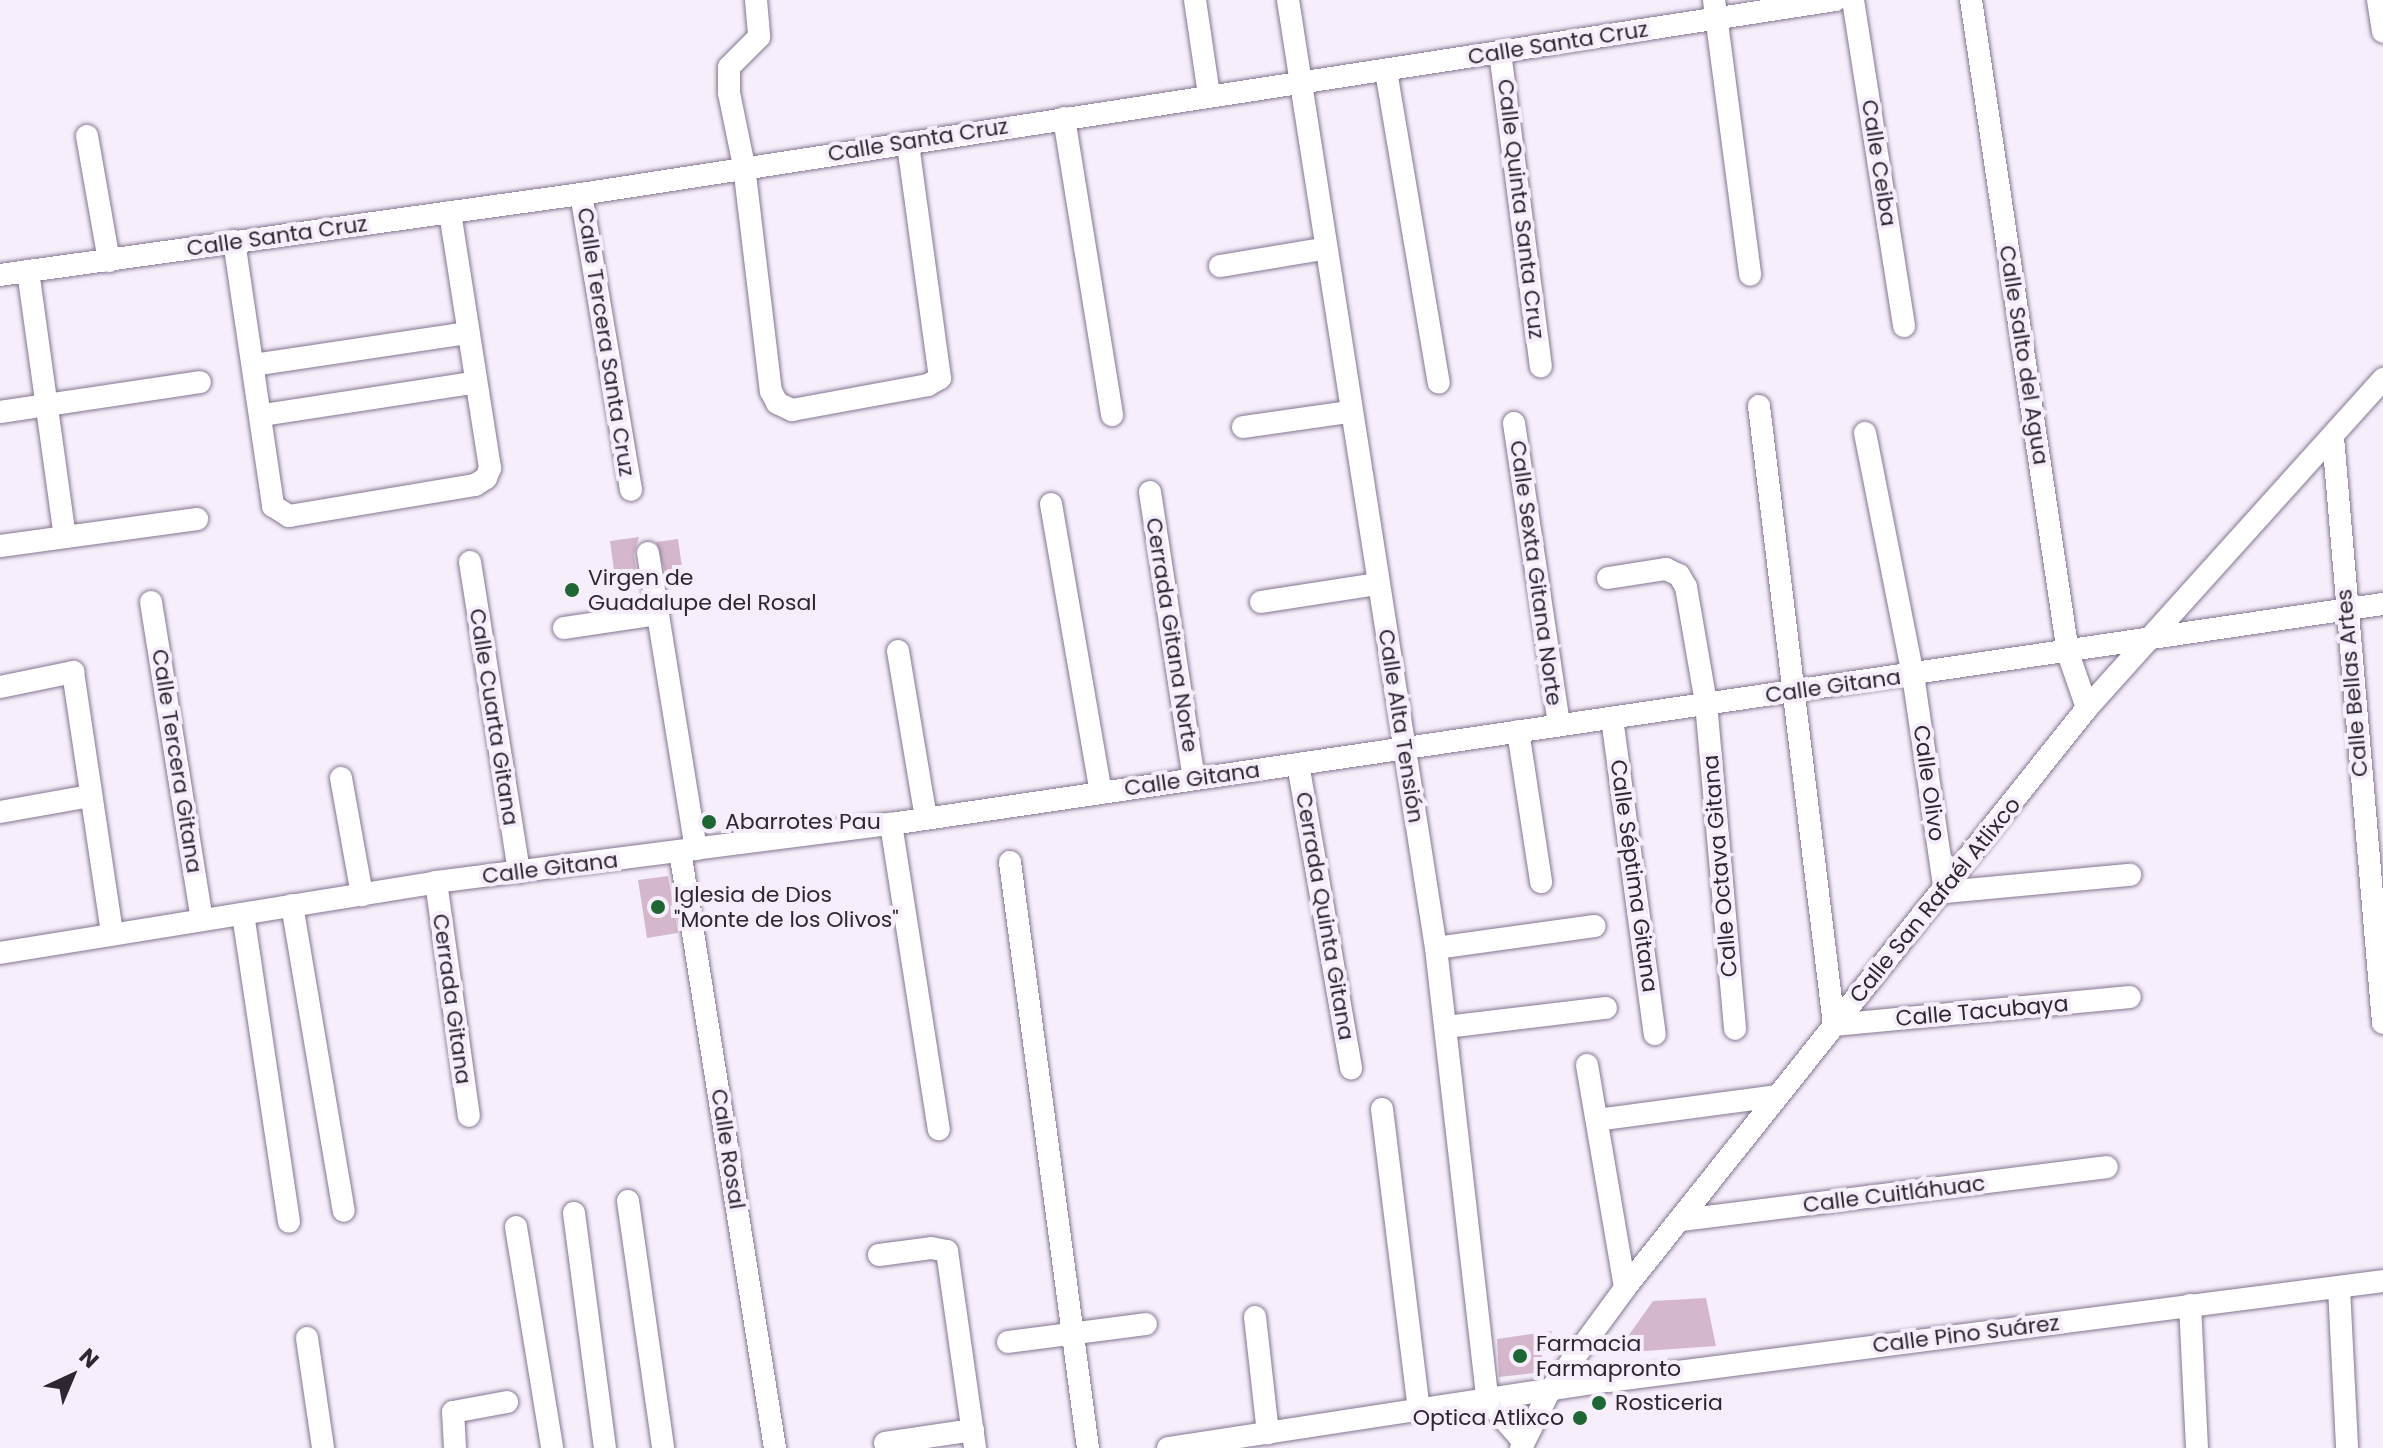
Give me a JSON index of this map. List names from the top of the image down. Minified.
{"streets":{"street":["Calle Santa Cruz","Calle Ceiba","Calle Quinta Santa Cruz","Calle Tercera Santa Cruz","Calle Salto del Agua","Calle Sexta Gitana Norte","Cerrada Gitana Norte","Calle Bellas Artes","Calle Gitana","Calle Cuarta Gitana","Calle Alta Tensión","Calle Tercera Gitana","Calle Olivo","Calle Octava Gitana","Calle Séptima Gitana","Calle San Rafaél Atlixco","Cerrada Quinta Gitana","Cerrada Gitana","Calle Tacubaya","Calle Rosal","Calle Cuitláhuac","Calle Pino Suárez"]},"crossings":[["Calle Santa Cruz","Calle Quinta Santa Cruz"],["Calle Santa Cruz","Calle Tercera Santa Cruz"],["Calle Santa Cruz","Calle Alta Tensión"],["Calle Salto del Agua","Calle Gitana"],["Calle Salto del Agua","Calle San Rafaél Atlixco"],["Calle Sexta Gitana Norte","Calle Gitana"],["Cerrada Gitana Norte","Calle Gitana"],["Calle Bellas Artes","Calle Gitana"],["Calle Bellas Artes","Calle San Rafaél Atlixco"],["Calle Gitana","Calle Cuarta Gitana"],["Calle Gitana","Calle Alta Tensión"],["Calle Gitana","Calle Tercera Gitana"],["Calle Gitana","Calle Olivo"],["Calle Gitana","Calle Octava Gitana"],["Calle Gitana","Calle Séptima Gitana"],["Calle Gitana","Calle San Rafaél Atlixco"],["Calle Gitana","Cerrada Quinta Gitana"],["Calle Gitana","Cerrada Gitana"],["Calle Gitana","Calle Rosal"],["Calle Alta Tensión","Calle Pino Suárez"],["Calle Olivo","Calle San Rafaél Atlixco"],["Calle San Rafaél Atlixco","Calle Tacubaya"],["Calle San Rafaél Atlixco","Calle Cuitláhuac"],["Calle San Rafaél Atlixco","Calle Pino Suárez"]],"places":["Virgen de Guadalupe del Rosal","Abarrotes Pau","Iglesia de Dios \"Monte de los Olivos\"","Farmacia Farmapronto","Rosticeria","Optica Atlixco"],"north":"top right"}
